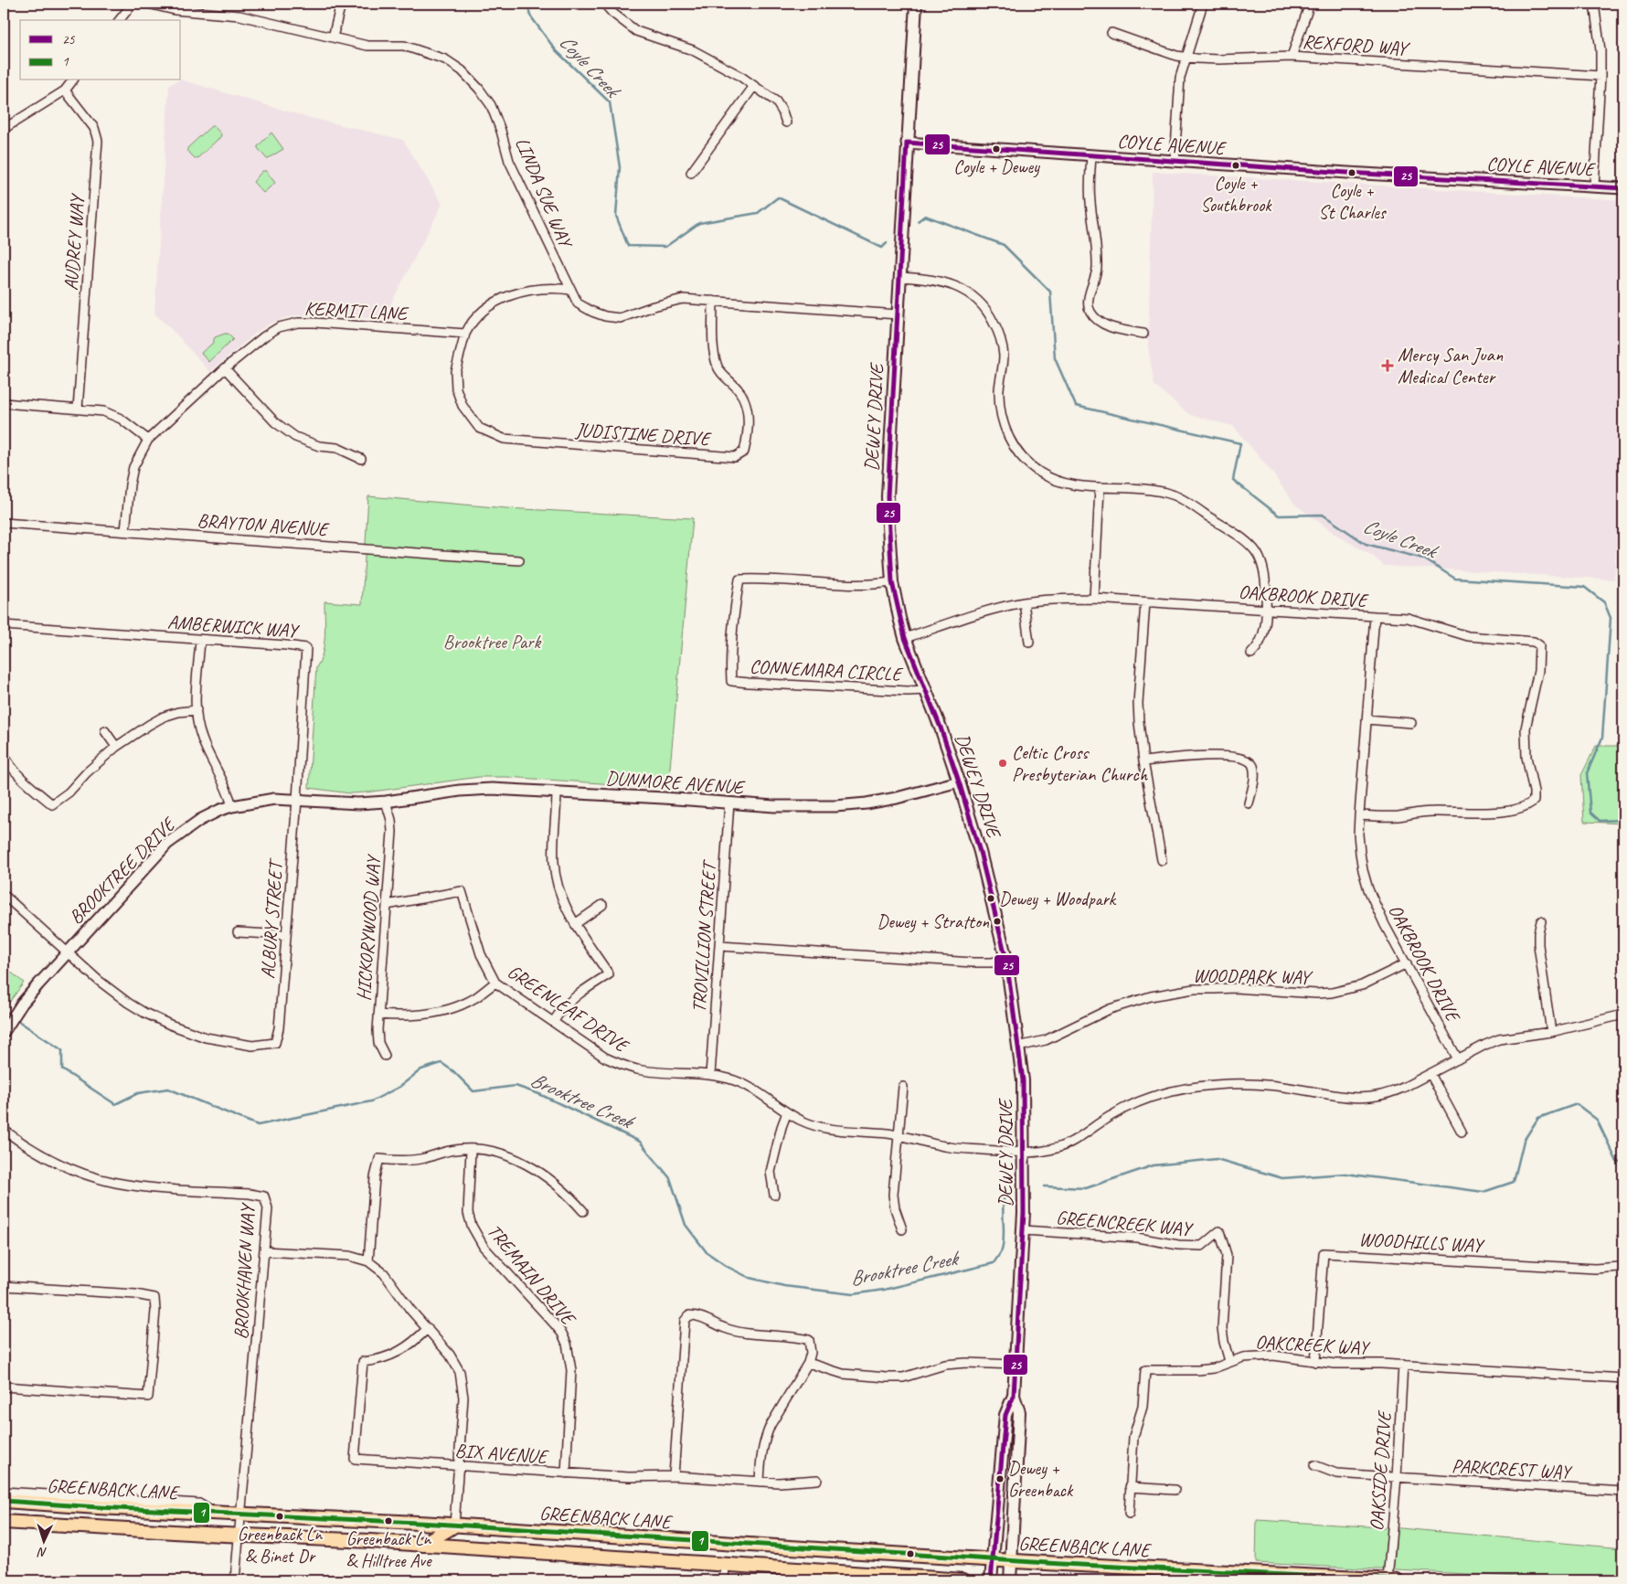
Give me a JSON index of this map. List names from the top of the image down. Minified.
{"streets":{"main road":["DEWEY DRIVE","GREENBACK LANE"],"street":["REXFORD WAY","COYLE AVENUE","LINDA SUE WAY","AUDREY WAY","KERMIT LANE","JUDISTINE DRIVE","BRAYTON AVENUE","OAKBROOK DRIVE","AMBERWICK WAY","CONNEMARA CIRCLE","DUNMORE AVENUE","BROOKTREE DRIVE","ALBURY STREET","HICKORYWOOD WAY","TROVILLION STREET","WOODPARK WAY","GREENLEAF DRIVE","GREENCREEK WAY","WOODHILLS WAY","BROOKHAVEN WAY","TREMAIN DRIVE","OAKCREEK WAY","BIX AVENUE","PARKCREST WAY","OAKSIDE DRIVE"]},"crossings":[["COYLE AVENUE","DEWEY DRIVE"],["LINDA SUE WAY","DEWEY DRIVE"],["LINDA SUE WAY","JUDISTINE DRIVE"],["KERMIT LANE","JUDISTINE DRIVE"],["KERMIT LANE","BRAYTON AVENUE"],["DEWEY DRIVE","OAKBROOK DRIVE"],["DEWEY DRIVE","CONNEMARA CIRCLE"],["DEWEY DRIVE","DUNMORE AVENUE"],["DEWEY DRIVE","WOODPARK WAY"],["DEWEY DRIVE","GREENLEAF DRIVE"],["DEWEY DRIVE","GREENCREEK WAY"],["DEWEY DRIVE","GREENBACK LANE"],["OAKBROOK DRIVE","WOODPARK WAY"],["OAKBROOK DRIVE","GREENLEAF DRIVE"],["AMBERWICK WAY","BROOKTREE DRIVE"],["AMBERWICK WAY","ALBURY STREET"],["DUNMORE AVENUE","BROOKTREE DRIVE"],["DUNMORE AVENUE","HICKORYWOOD WAY"],["DUNMORE AVENUE","TROVILLION STREET"],["BROOKTREE DRIVE","ALBURY STREET"],["BROOKTREE DRIVE","HICKORYWOOD WAY"],["HICKORYWOOD WAY","GREENLEAF DRIVE"],["TROVILLION STREET","GREENLEAF DRIVE"],["GREENCREEK WAY","OAKCREEK WAY"],["WOODHILLS WAY","OAKCREEK WAY"],["BROOKHAVEN WAY","GREENBACK LANE"],["TREMAIN DRIVE","BIX AVENUE"],["OAKCREEK WAY","OAKSIDE DRIVE"],["PARKCREST WAY","OAKSIDE DRIVE"],["OAKSIDE DRIVE","GREENBACK LANE"]],"water":["Coyle Creek","Brooktree Creek"],"parks":["Brooktree Park"],"places":{"other":["Coyle + Dewey","Coyle + Southbrook","Coyle + St Charles","Celtic Cross Presbyterian Church","Dewey + Woodpark","Dewey + Stratton","Dewey + Greenback","Greenback Ln & Binet Dr","Greenback Ln & Hilltree Ave"],"health":["Mercy San Juan Medical Center"]},"lines":["transit line 25","transit line 1"],"legend":["25","1"],"north":"bottom"}
